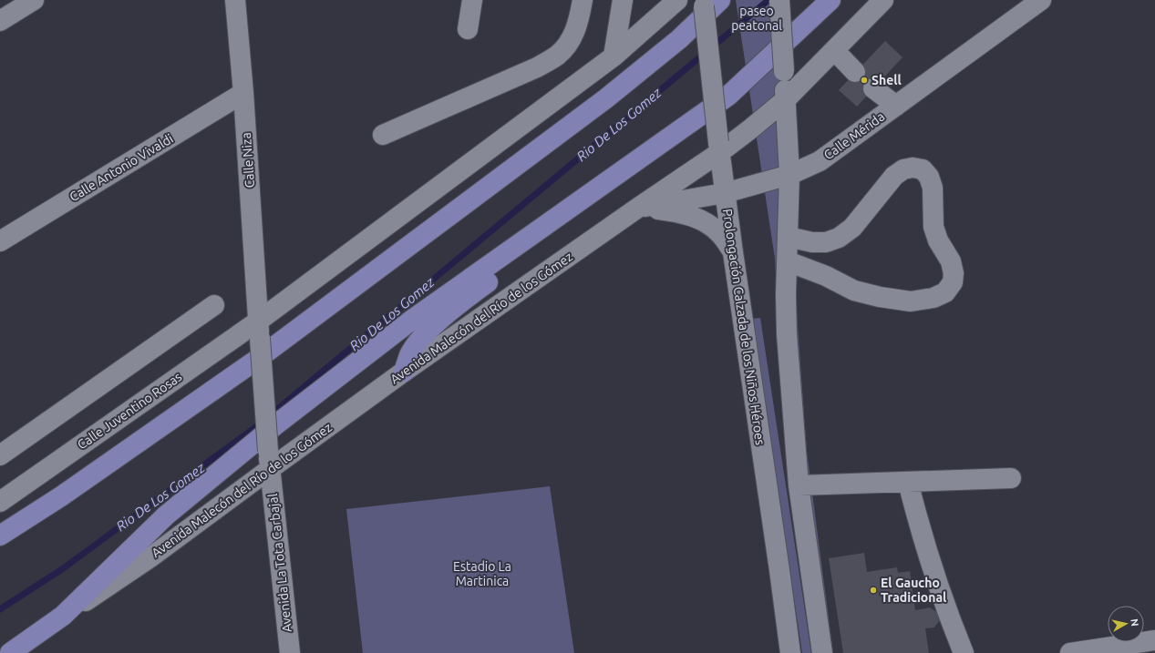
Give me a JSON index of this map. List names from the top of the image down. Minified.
{"streets":{"main road":["Avenida Malecón del Río de los Gómez"],"street":["Calle Mérida","Calle Niza","Calle Antonio Vivaldi","Prolongación Calzada de los Niños Héroes","Calle Juventino Rosas","Avenida La Tota Carbajal"]},"crossings":[["Calle Mérida","Avenida Malecón del Río de los Gómez"],["Calle Mérida","Prolongación Calzada de los Niños Héroes"],["Calle Niza","Calle Antonio Vivaldi"],["Calle Niza","Calle Juventino Rosas"],["Calle Niza","Avenida La Tota Carbajal"],["Avenida Malecón del Río de los Gómez","Prolongación Calzada de los Niños Héroes"],["Avenida Malecón del Río de los Gómez","Avenida La Tota Carbajal"],["Calle Juventino Rosas","Avenida La Tota Carbajal"]],"water":["Rio De Los Gomez"],"parks":["paseo peatonal","Estadio La Martinica"],"places":["Shell","El Gaucho Tradicional"],"north":"right"}
